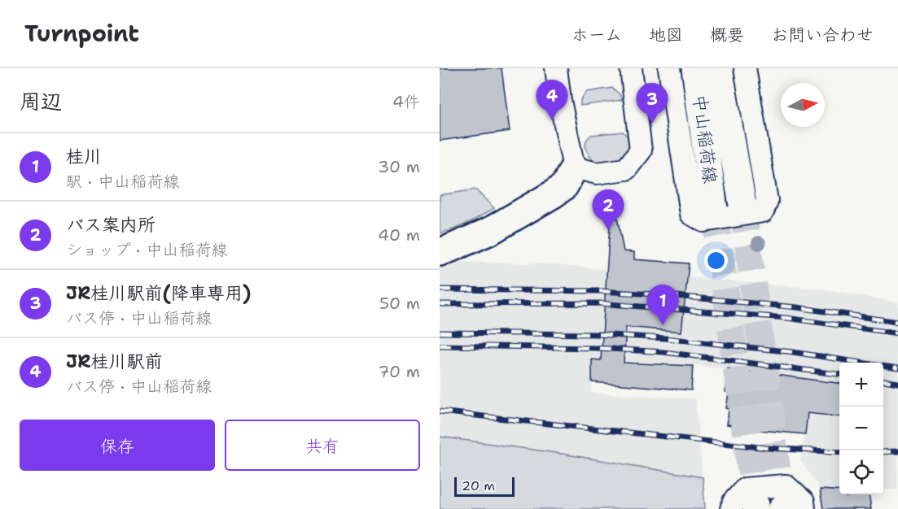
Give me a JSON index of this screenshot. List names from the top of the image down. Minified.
{"streets":{"main road":["中山稲荷線"]},"scale_bar":"20 m","north":"right","page":{"header":"Turnpoint","nav":["ホーム","地図","概要","お問い合わせ"],"heading":["周辺","4件"],"pins":["4","3","2","1"],"list":[{"mark":"1","name":"桂川","note":"駅 · 中山稲荷線","value":"30 m"},{"mark":"2","name":"バス案内所","note":"ショップ · 中山稲荷線","value":"40 m"},{"mark":"3","name":"JR桂川駅前(降車専用)","note":"バス停 · 中山稲荷線","value":"50 m"},{"mark":"4","name":"JR桂川駅前","note":"バス停 · 中山稲荷線","value":"70 m"}],"map_buttons":["+","−"],"buttons":["保存","共有"],"scale":"20 m"}}
